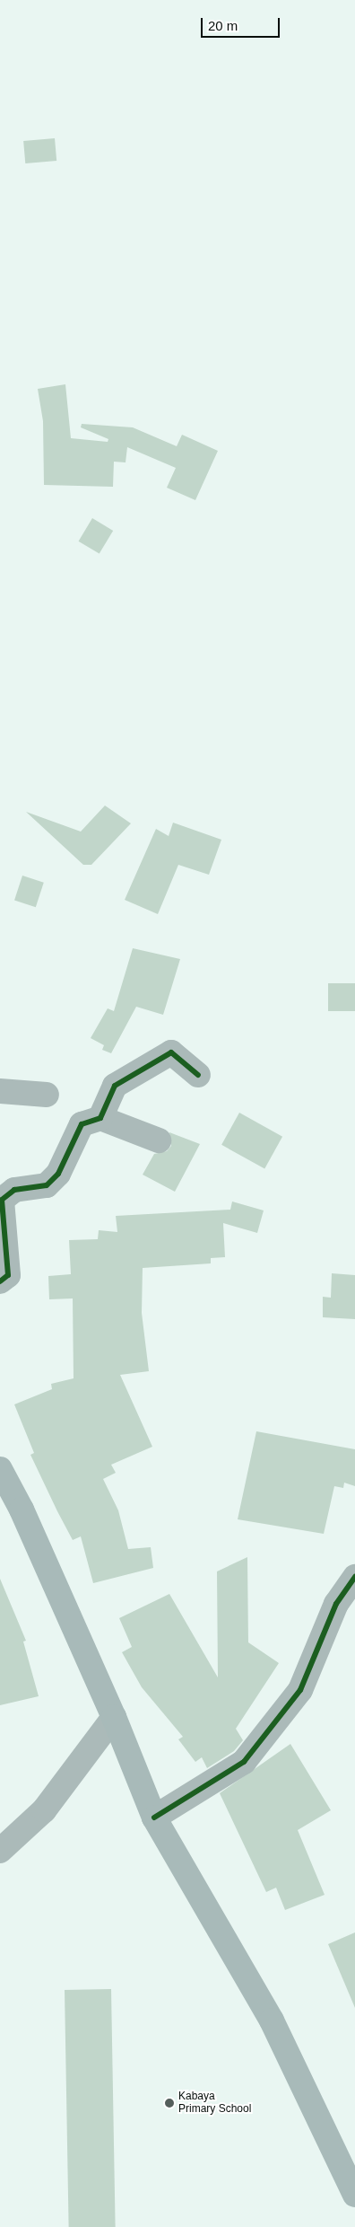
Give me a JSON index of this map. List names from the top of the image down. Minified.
{"places":["Kabaya Primary School"],"scale_bar":"20 m"}
